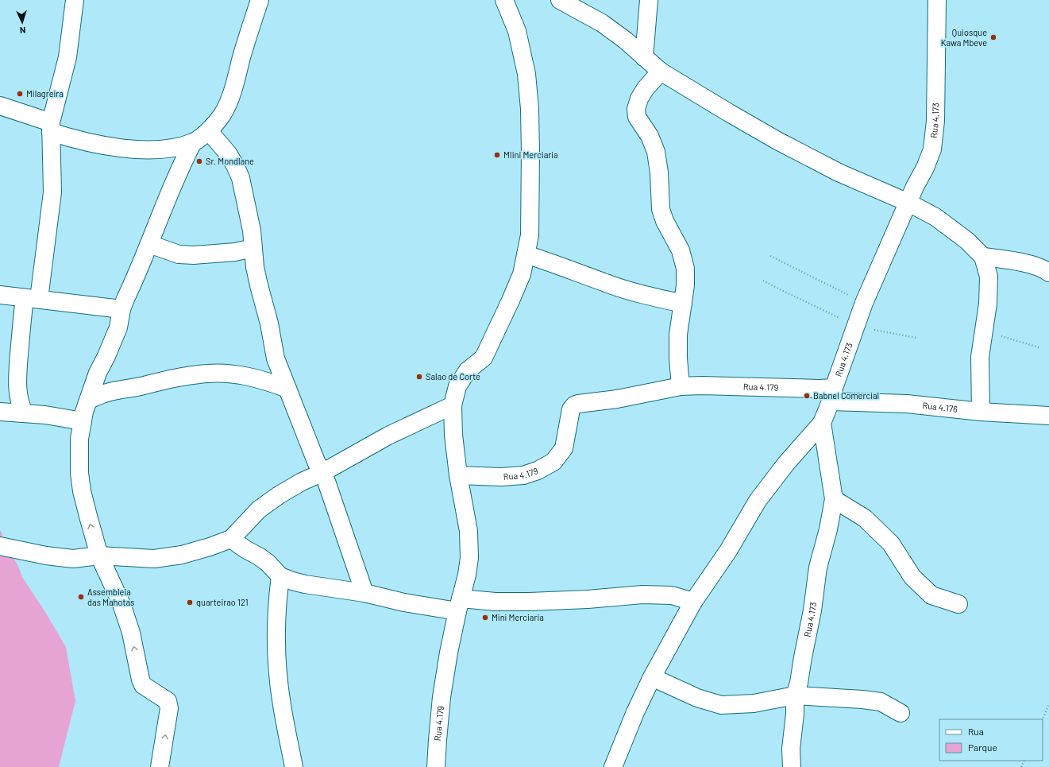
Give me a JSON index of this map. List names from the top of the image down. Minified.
{"streets":{"street":["Rua 4.173","Rua 4.179","Rua 4.176"]},"crossings":[["Rua 4.173","Rua 4.179"],["Rua 4.173","Rua 4.176"],["Rua 4.179","Rua 4.176"]],"places":["Quiosque Kawa Mbeve","Milagreira","MIini Merciaria","Sr. Mondlane","Salao de Corte","Babnel Comercial","Assembleia das Mahotas","quarteirao 121","Mini Merciaria"],"legend":["Rua","Parque"],"north":"bottom"}
